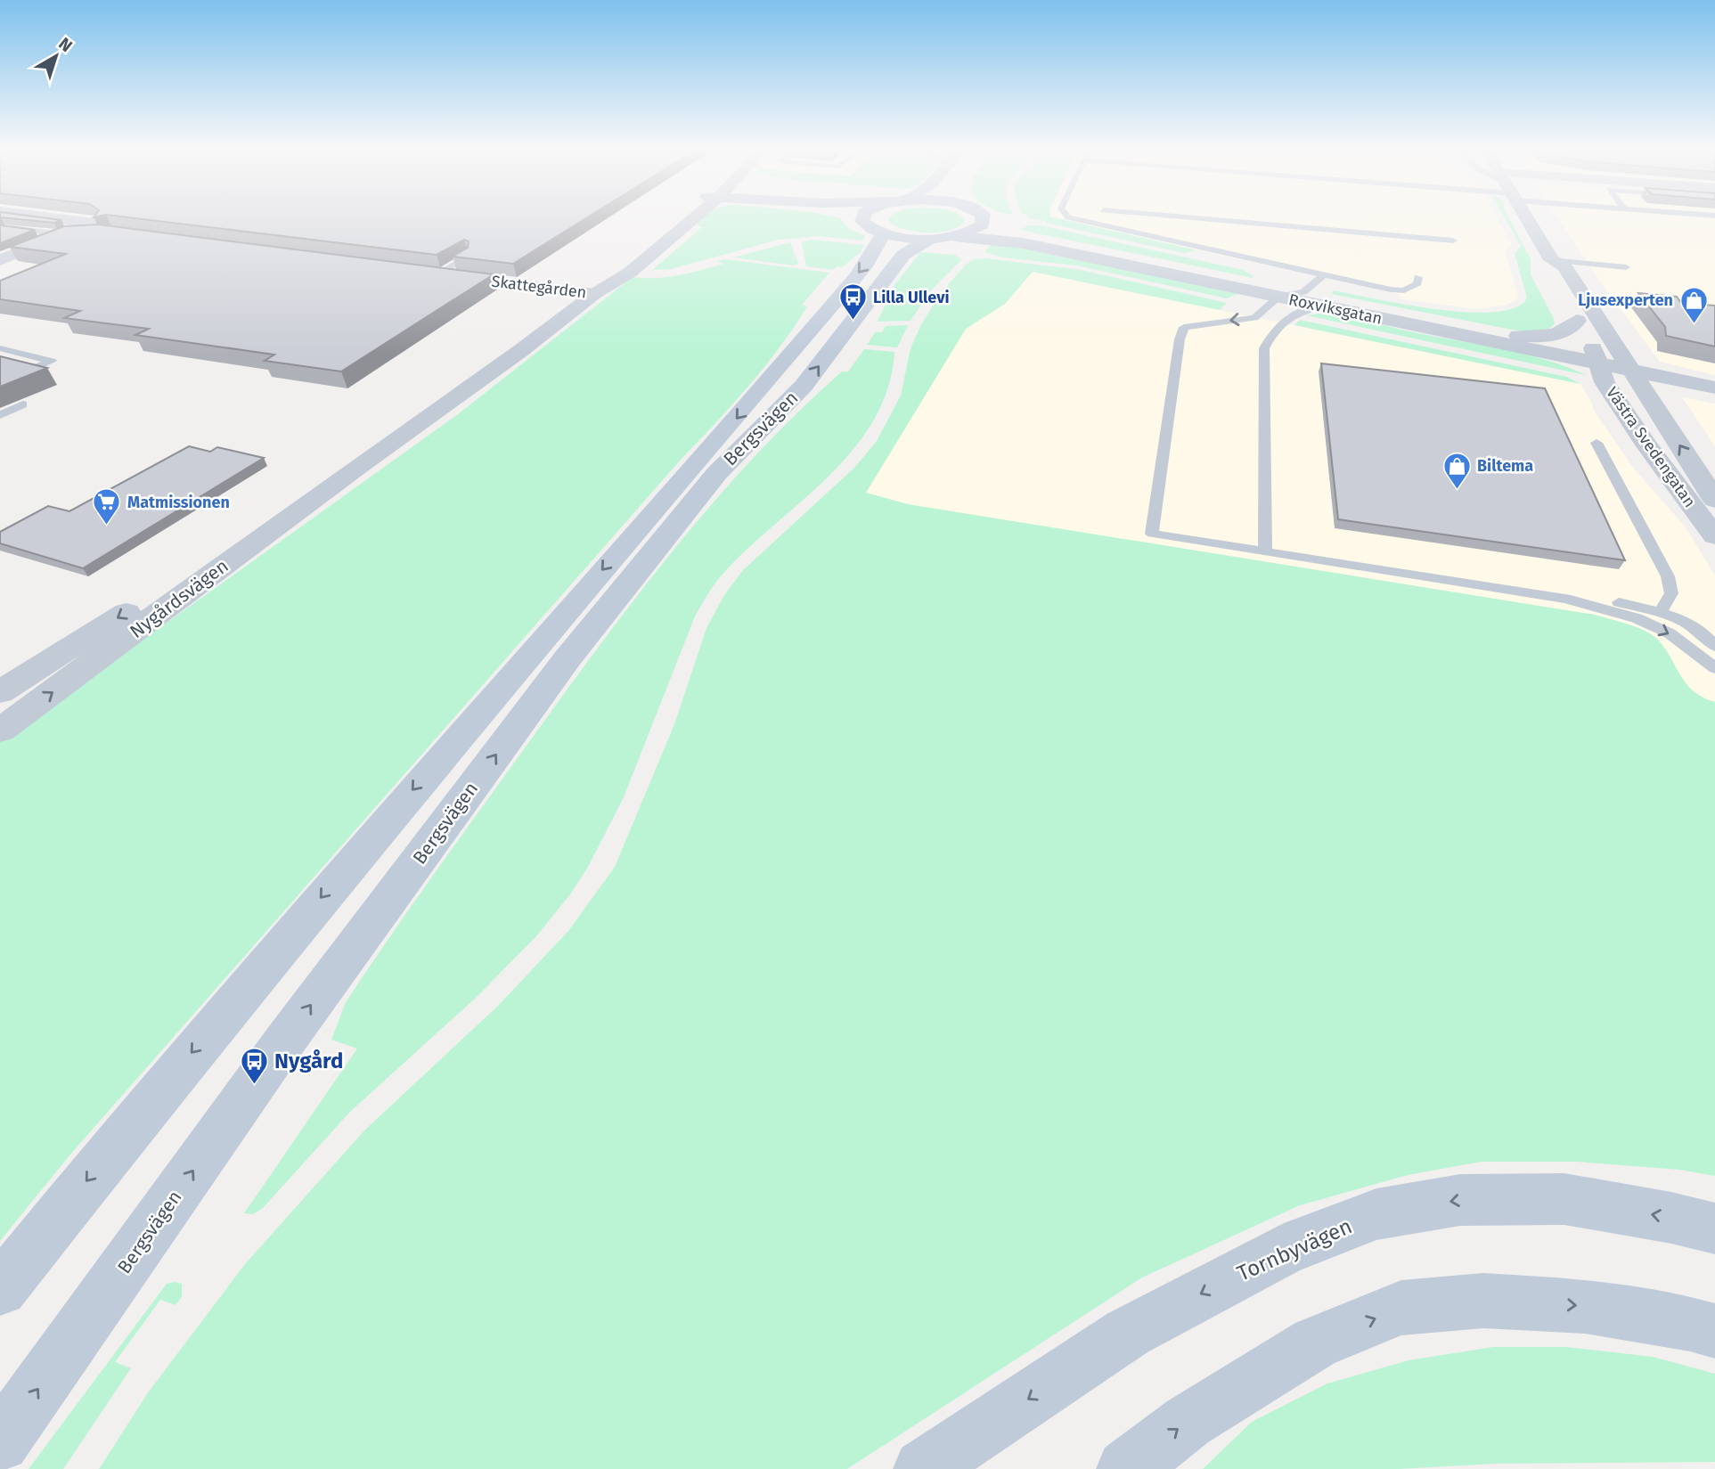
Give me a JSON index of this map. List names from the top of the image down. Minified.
{"streets":{"main road":["Bergsvägen","Tornbyvägen"],"street":["Skattegården","Roxviksgatan","Västra Svedengatan","Nygårdsvägen"]},"crossings":[["Skattegården","Nygårdsvägen"],["Roxviksgatan","Västra Svedengatan"]],"places":{"bus stop":["Lilla Ullevi","Nygård"],"shop":["Ljusexperten","Biltema"],"supermarket":["Matmissionen"]},"north":"top right"}
